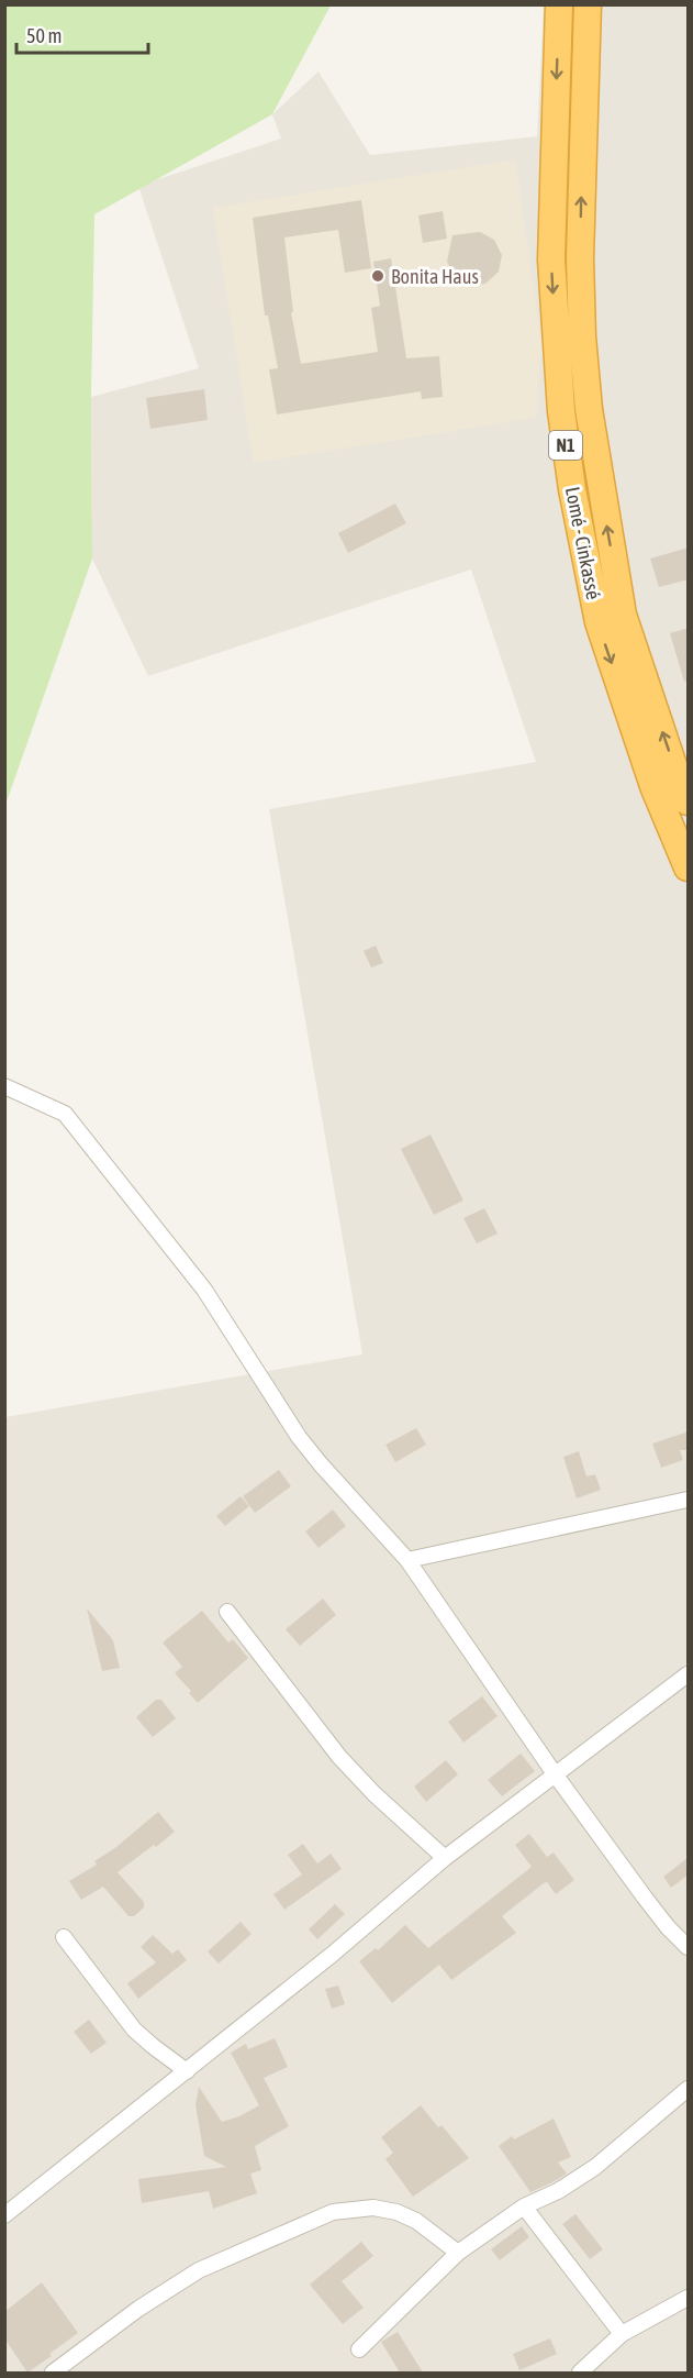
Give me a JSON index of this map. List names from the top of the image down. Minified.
{"streets":{"highway":["N1","Lomé - Cinkassé"]},"places":["Bonita Haus"],"scale_bar":"50 m"}
